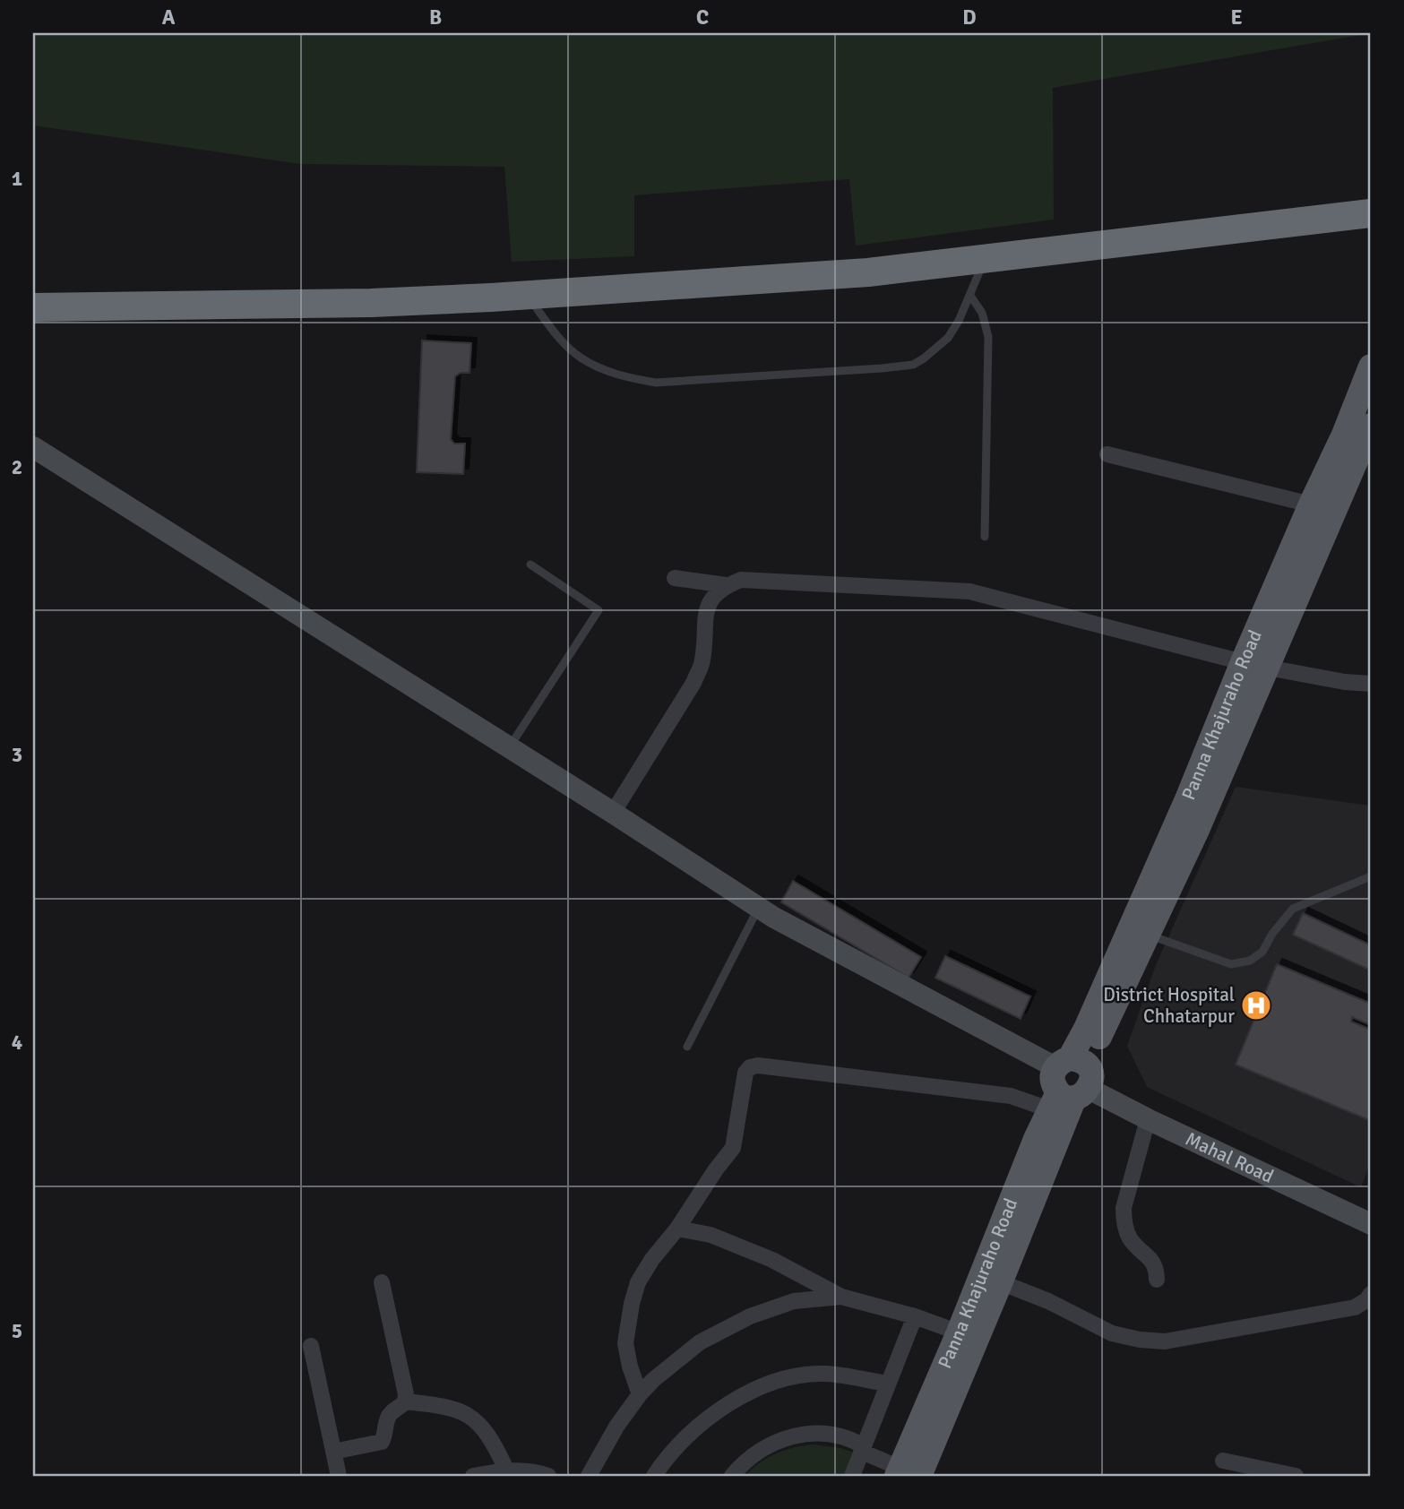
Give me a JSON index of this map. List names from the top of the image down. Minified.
{"streets":{"main road":["Panna Khajuraho Road","Mahal Road"]},"crossings":[["Panna Khajuraho Road","Mahal Road"]],"places":{"hospital":["District Hospital Chhatarpur"]},"grid":{"columns":["A","B","C","D","E"],"rows":["1","2","3","4","5"]}}
